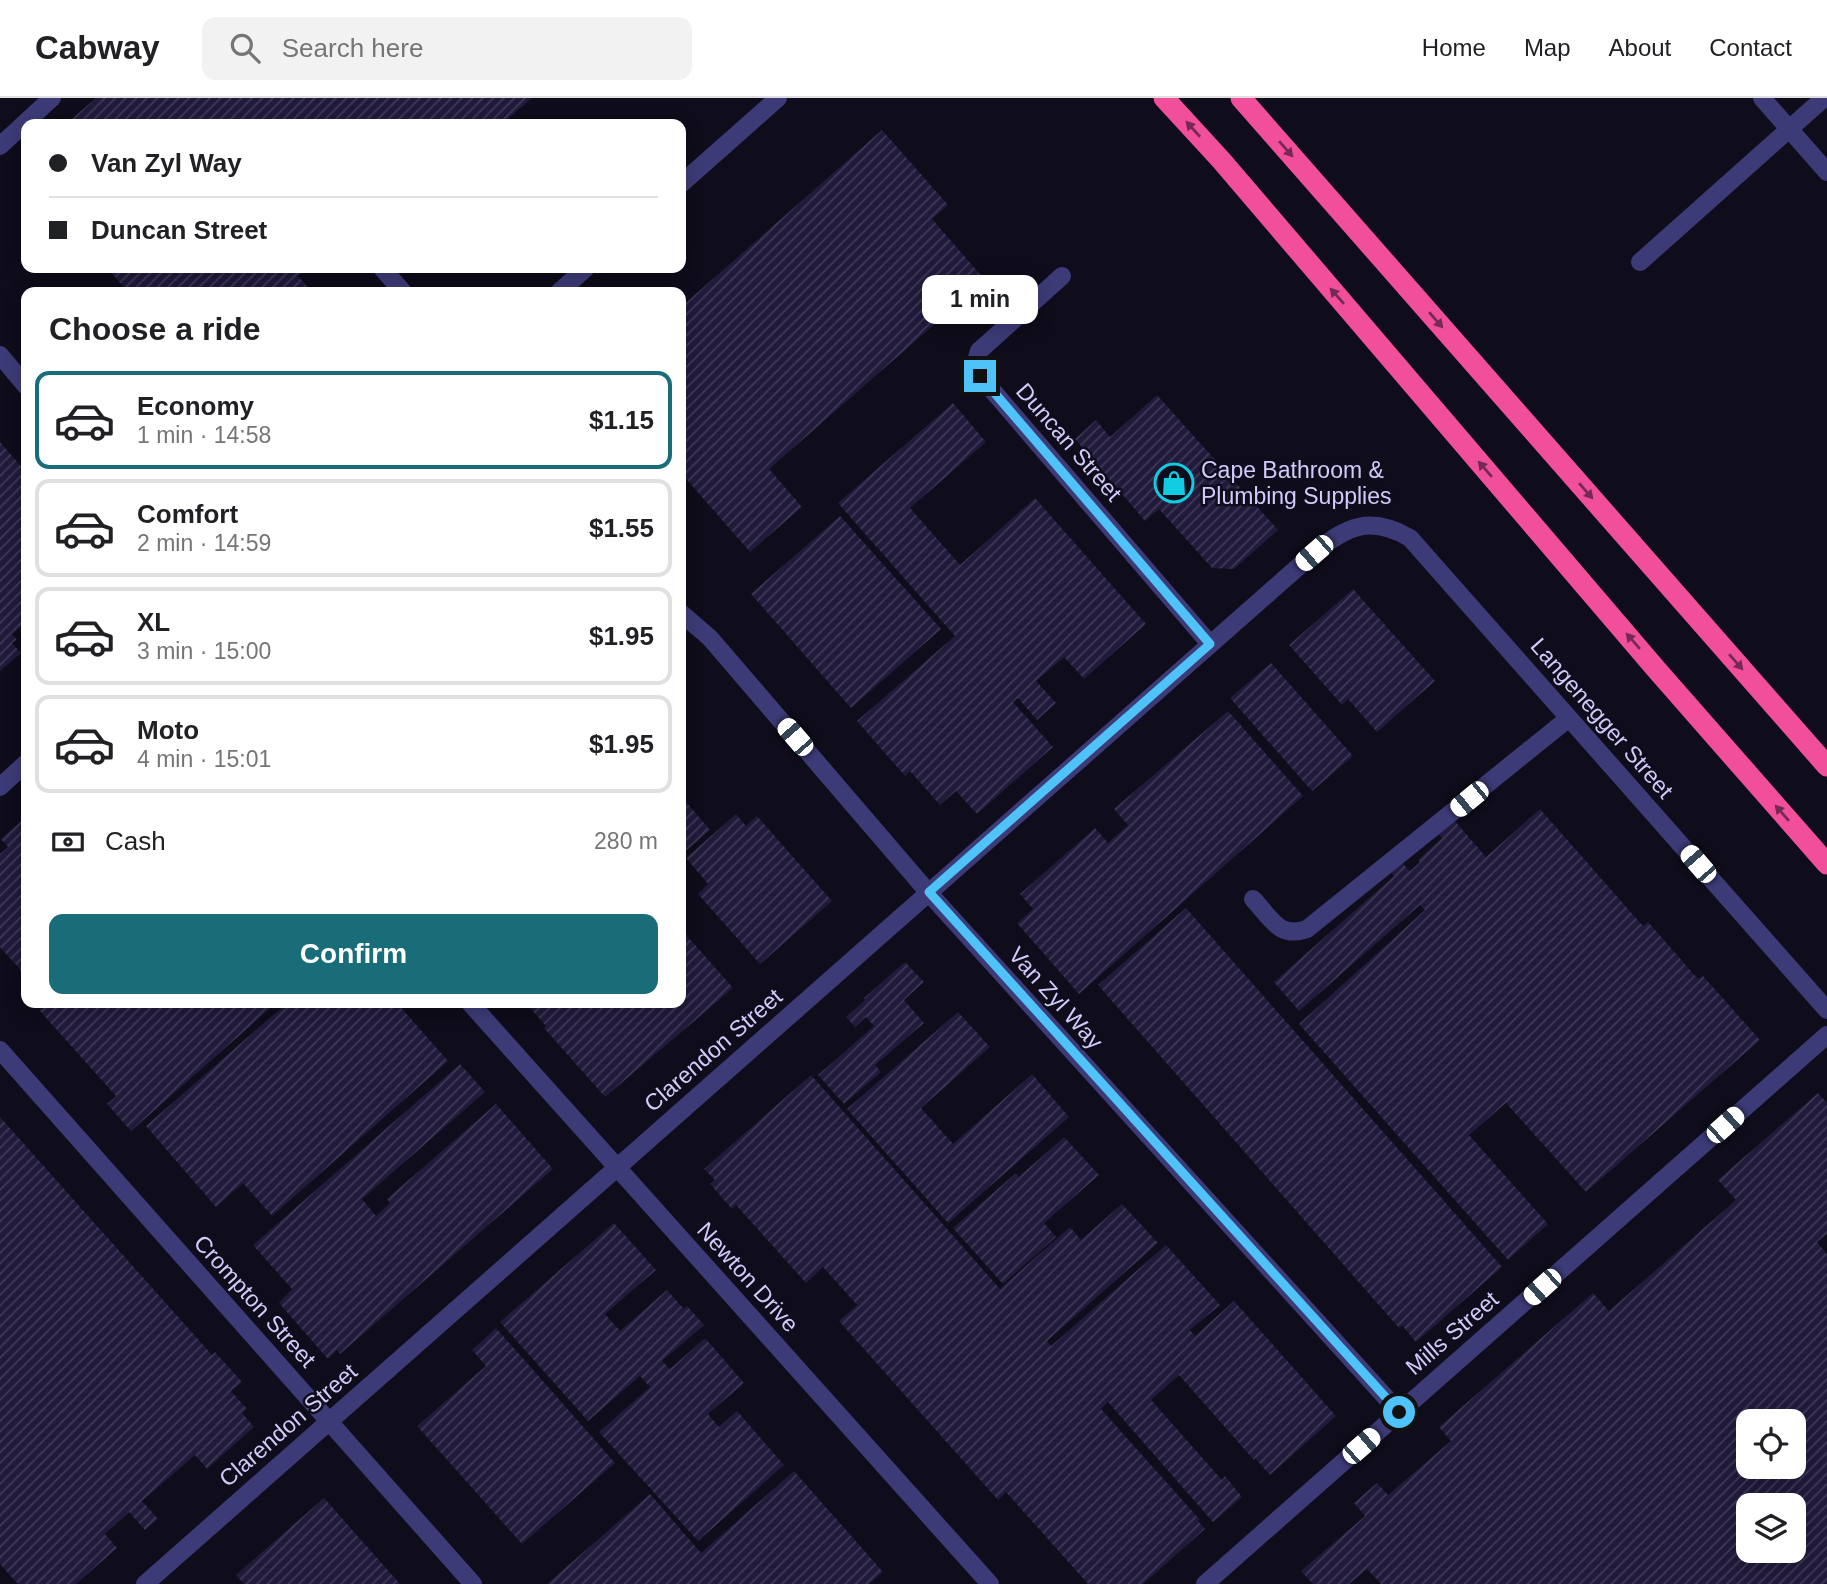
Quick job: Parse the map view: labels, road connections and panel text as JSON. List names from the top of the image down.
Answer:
{
  "streets": {
    "street": [
      "Duncan Street",
      "Langenegger Street",
      "Van Zyl Way",
      "Clarendon Street",
      "Newton Drive",
      "Crompton Street",
      "Mills Street"
    ]
  },
  "crossings": [
    ["Duncan Street", "Clarendon Street"],
    ["Langenegger Street", "Clarendon Street"],
    ["Van Zyl Way", "Clarendon Street"],
    ["Van Zyl Way", "Mills Street"],
    ["Clarendon Street", "Newton Drive"],
    ["Clarendon Street", "Crompton Street"]
  ],
  "places": {
    "shop": ["Cape Bathroom & Plumbing Supplies"]
  },
  "page": {
    "header": "Cabway",
    "search": "Search here",
    "nav": [
      "Home",
      "Map",
      "About",
      "Contact"
    ],
    "banner": ["Van Zyl Way", "Duncan Street"],
    "bubble": "1 min",
    "heading": "Choose a ride",
    "list": [
      {
        "name": "Economy",
        "note": "1 min · 14:58",
        "value": "$1.15"
      },
      {
        "name": "Comfort",
        "note": "2 min · 14:59",
        "value": "$1.55"
      },
      {
        "name": "XL",
        "note": "3 min · 15:00",
        "value": "$1.95"
      },
      {
        "name": "Moto",
        "note": "4 min · 15:01",
        "value": "$1.95"
      }
    ],
    "pay": ["Cash", "280 m"],
    "buttons": "Confirm"
  }
}
